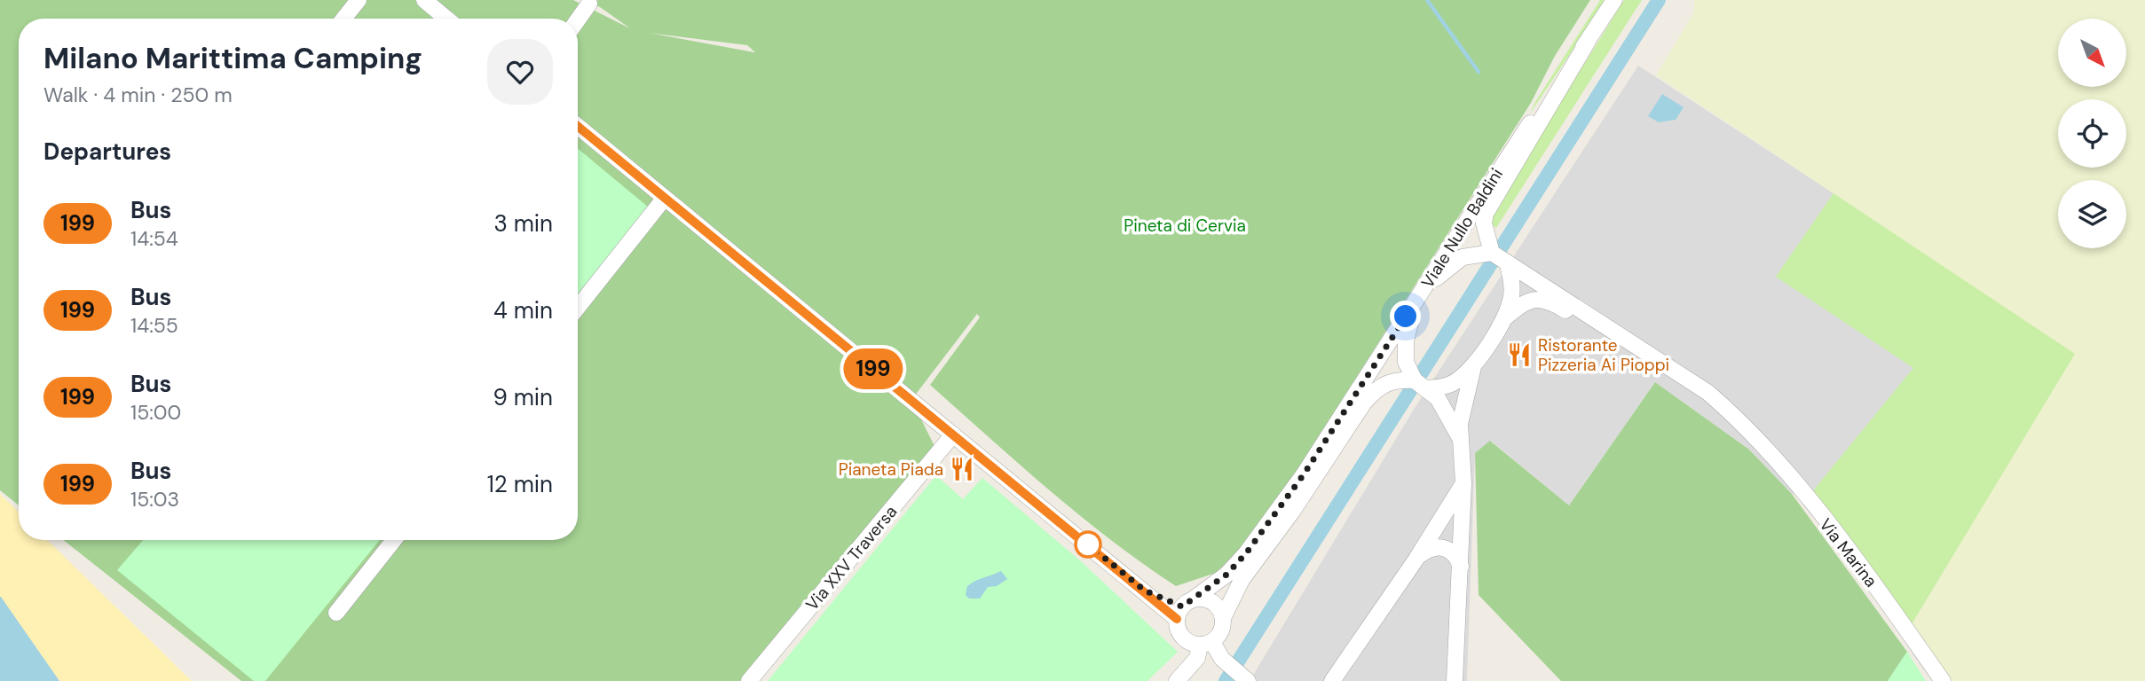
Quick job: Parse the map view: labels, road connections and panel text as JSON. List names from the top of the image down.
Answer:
{
  "streets": {
    "street": ["Viale Nullo Baldini", "Via Marina", "Via XXV Traversa"]
  },
  "crossings": [
    ["Viale Nullo Baldini", "Via Marina"]
  ],
  "parks": ["Pineta di Cervia"],
  "places": {
    "restaurant": ["Ristorante Pizzeria Ai Pioppi", "Pianeta Piada"]
  },
  "lines": ["bus line 199"],
  "north": "bottom right",
  "page": {
    "on_map": "199",
    "heading": [
      ["Milano Marittima Camping", "Walk · 4 min · 250 m"],
      "Departures"
    ],
    "list": [
      {
        "mark": "199",
        "name": "Bus",
        "note": "14:54",
        "value": "3 min"
      },
      {
        "mark": "199",
        "name": "Bus",
        "note": "14:55",
        "value": "4 min"
      },
      {
        "mark": "199",
        "name": "Bus",
        "note": "15:00",
        "value": "9 min"
      },
      {
        "mark": "199",
        "name": "Bus",
        "note": "15:03",
        "value": "12 min"
      }
    ]
  }
}
